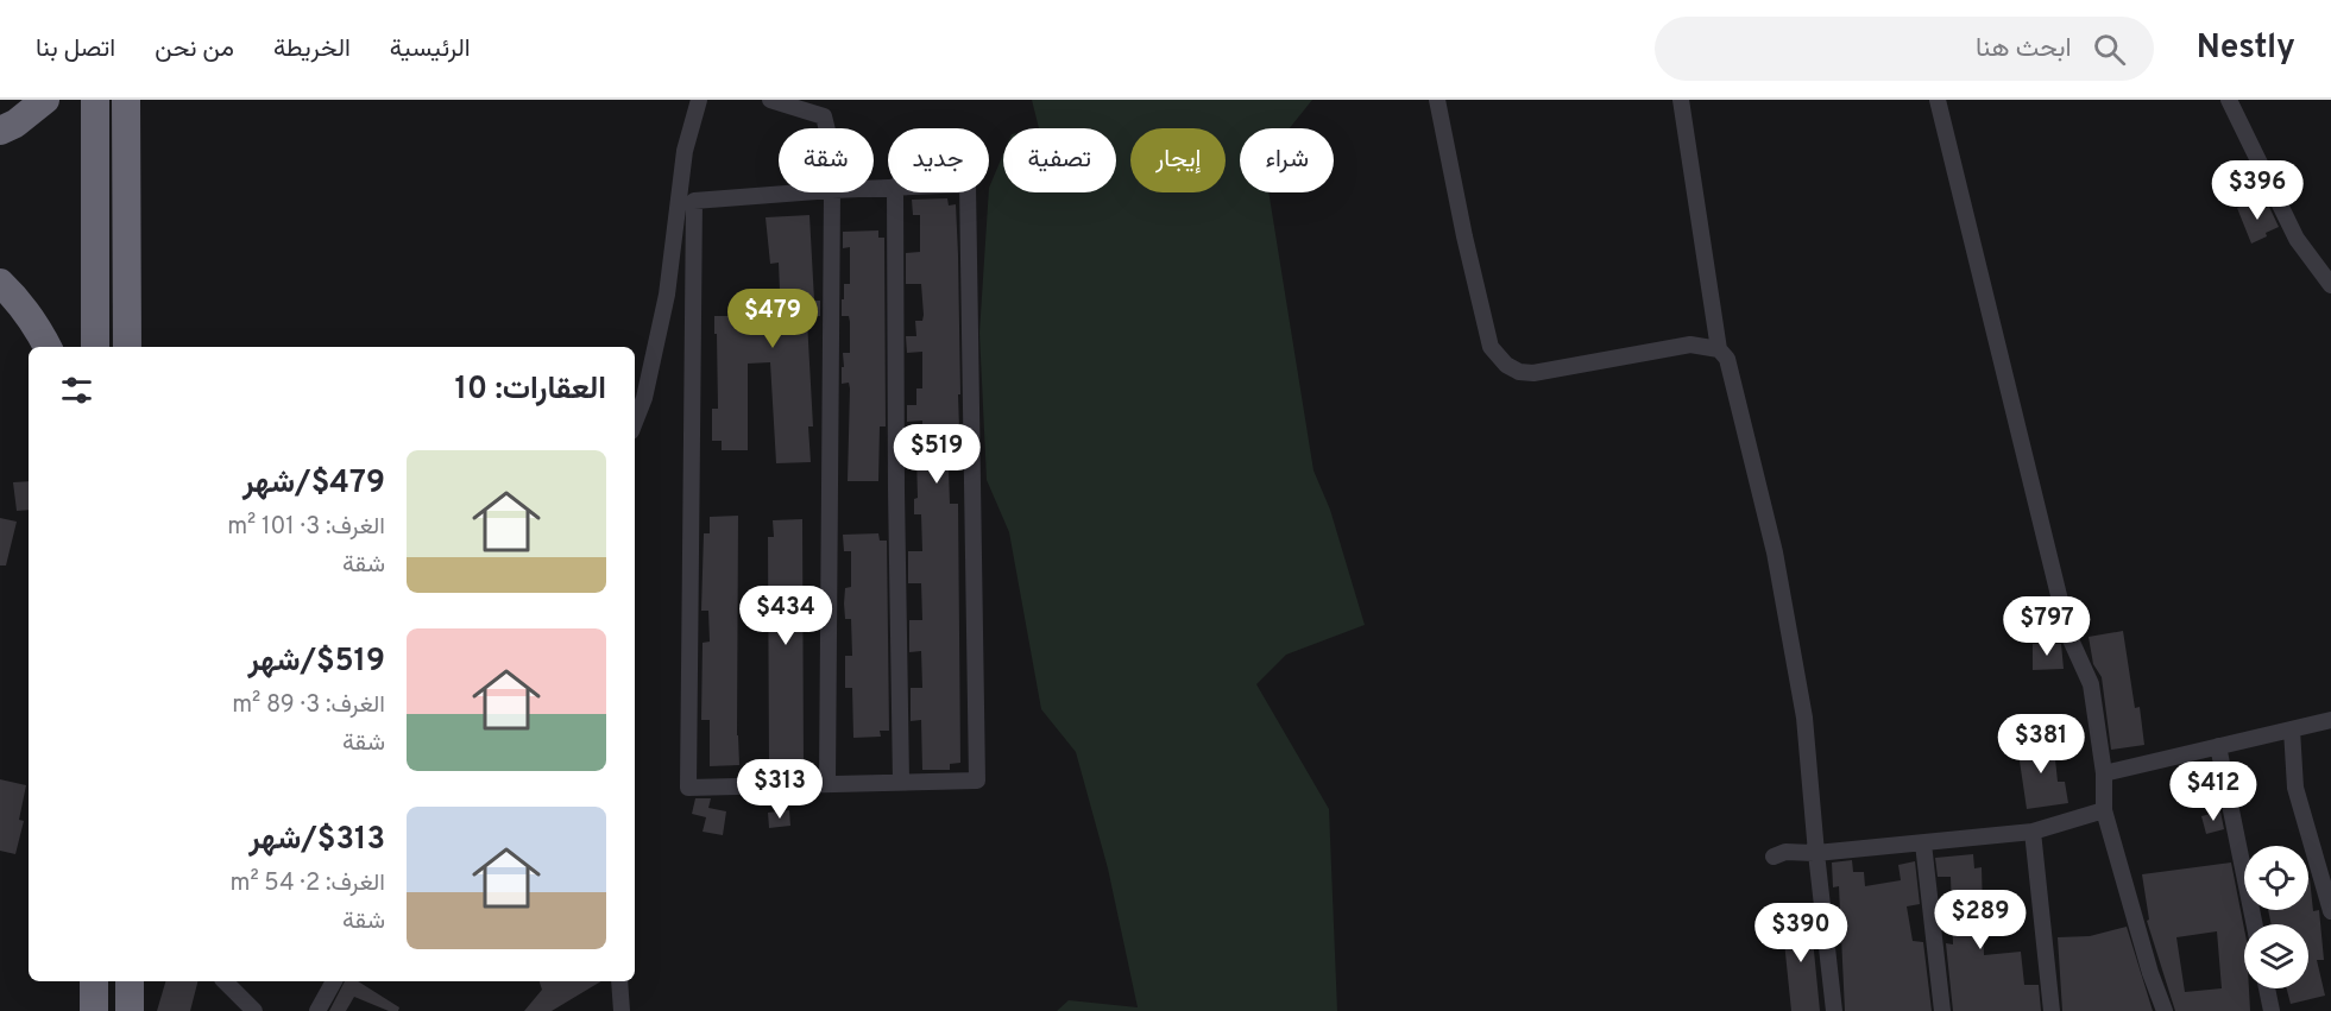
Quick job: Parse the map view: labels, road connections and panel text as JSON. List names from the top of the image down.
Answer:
{
  "page": {
    "header": "Nestly",
    "search": "ابحث هنا",
    "nav": [
      "الرئيسية",
      "الخريطة",
      "من نحن",
      "اتصل بنا"
    ],
    "chip": [
      "شراء",
      "إيجار",
      "تصفية",
      "جديد",
      "شقة"
    ],
    "price": [
      "$396",
      "$479",
      "$519",
      "$434",
      "$797",
      "$381",
      "$313",
      "$412",
      "$289",
      "$390"
    ],
    "heading": "العقارات: 10",
    "list": [
      {
        "name": "$479/شهر",
        "note": "الغرف: 3 · 101 m² · شقة"
      },
      {
        "name": "$519/شهر",
        "note": "الغرف: 3 · 89 m² · شقة"
      },
      {
        "name": "$313/شهر",
        "note": "الغرف: 2 · 54 m² · شقة"
      }
    ]
  }
}
